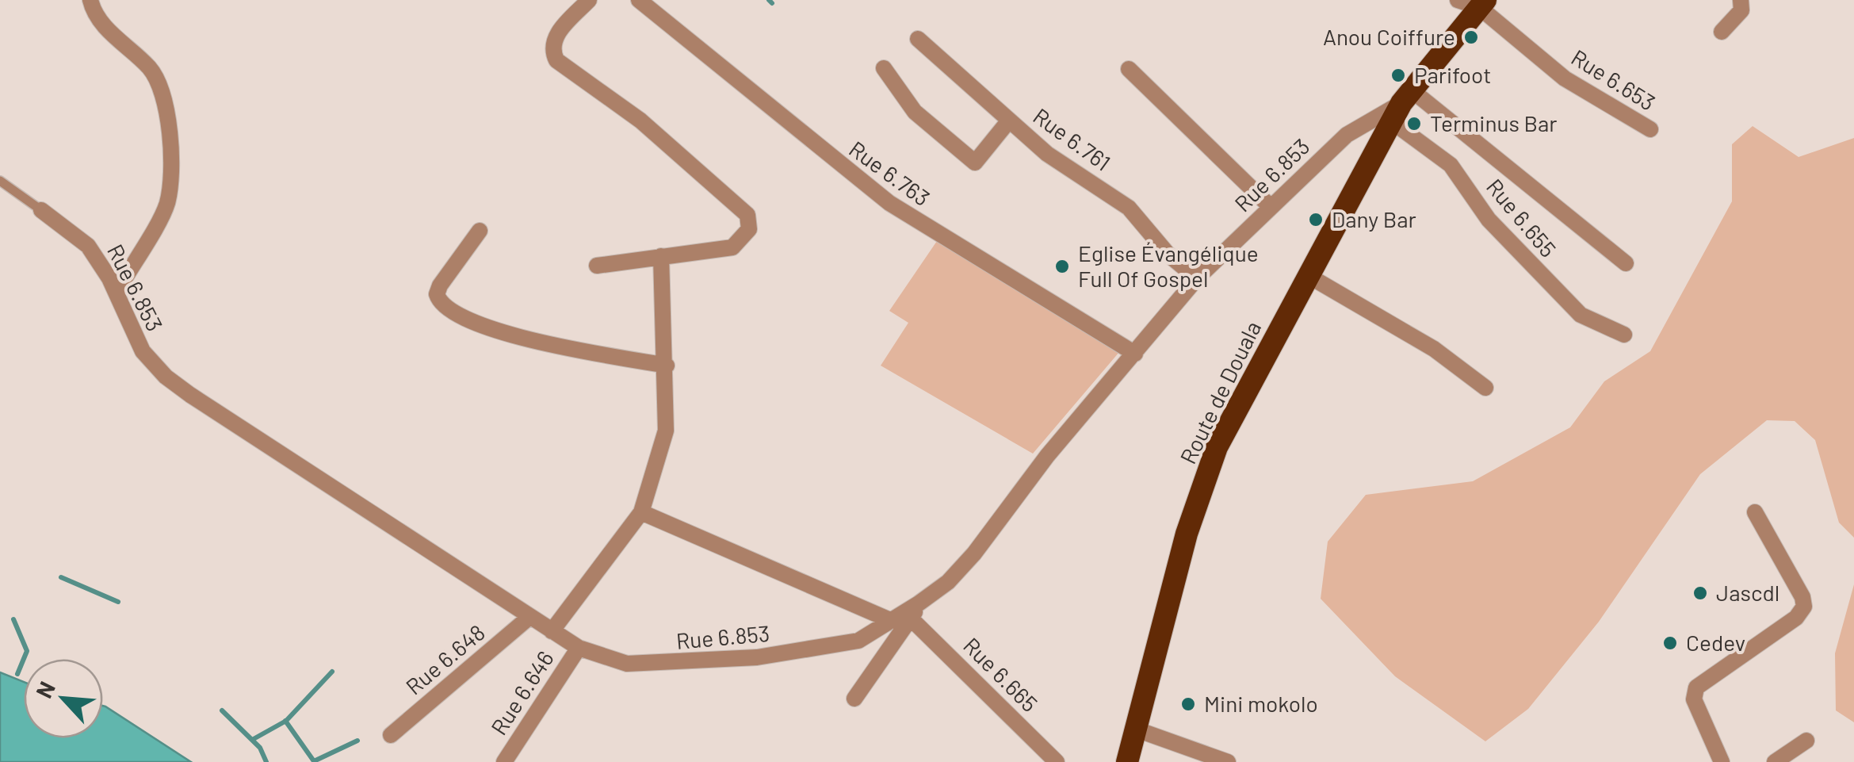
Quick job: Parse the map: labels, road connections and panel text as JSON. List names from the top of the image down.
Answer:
{
  "streets": {
    "highway": ["Route de Douala"],
    "street": [
      "Rue 6.653",
      "Rue 6.761",
      "Rue 6.763",
      "Rue 6.853",
      "Rue 6.655",
      "Rue 6.648",
      "Rue 6.665",
      "Rue 6.646"
    ]
  },
  "crossings": [
    ["Rue 6.653", "Route de Douala"],
    ["Rue 6.761", "Rue 6.853"],
    ["Rue 6.763", "Rue 6.853"],
    ["Rue 6.853", "Rue 6.655"],
    ["Rue 6.853", "Route de Douala"],
    ["Rue 6.853", "Rue 6.648"],
    ["Rue 6.853", "Rue 6.665"],
    ["Rue 6.853", "Rue 6.646"],
    ["Rue 6.655", "Route de Douala"]
  ],
  "places": [
    "Anou Coiffure",
    "Parifoot",
    "Terminus Bar",
    "Dany Bar",
    "Eglise Évangélique Full Of Gospel",
    "Jascdl",
    "Cedev",
    "Mini mokolo"
  ],
  "north": "top left"
}
